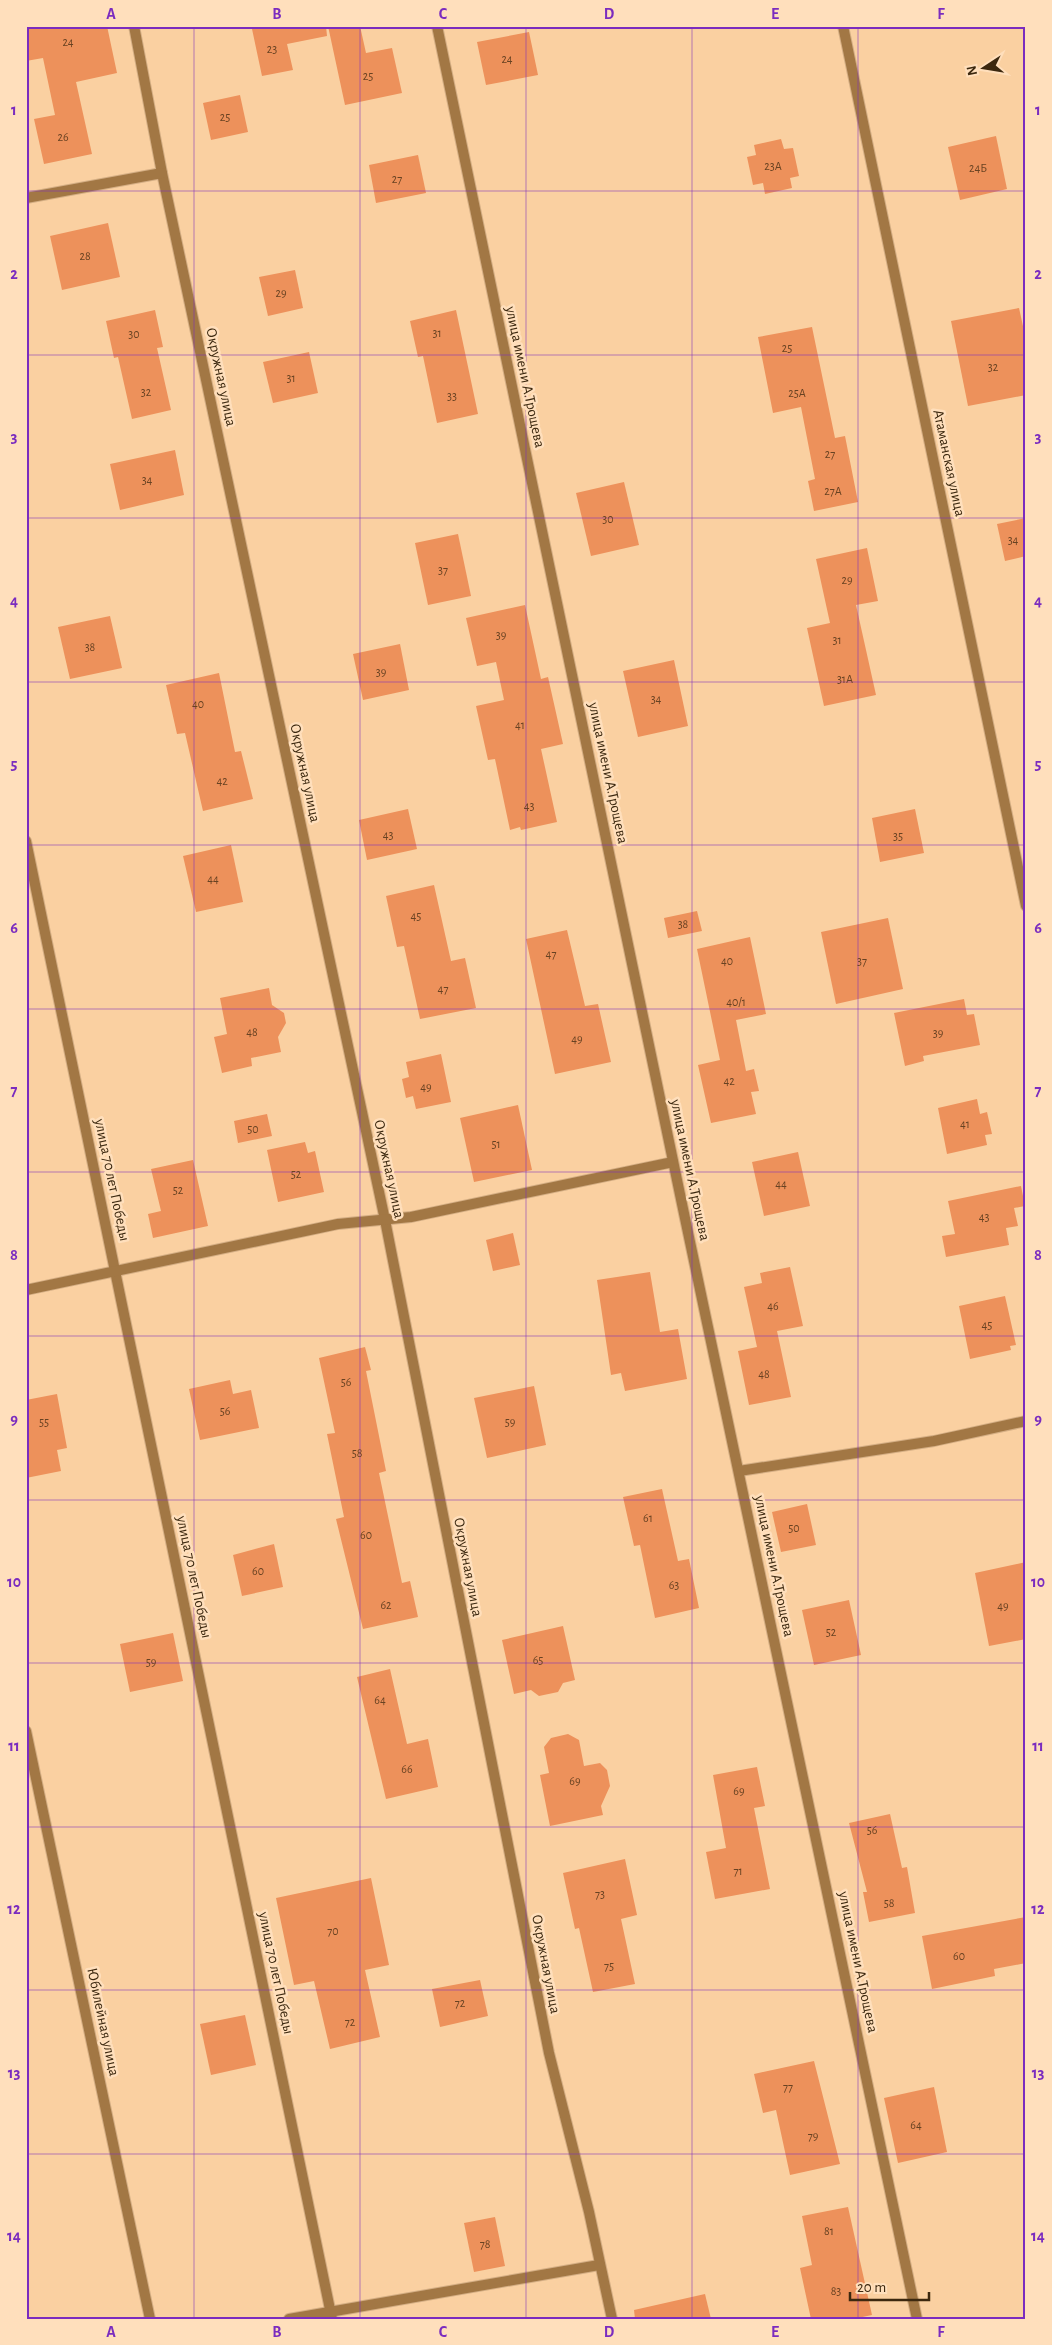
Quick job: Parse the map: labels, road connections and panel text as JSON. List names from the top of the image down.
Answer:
{
  "streets": {
    "street": [
      "Окружная улица",
      "улица имени А.Трощева",
      "Атаманская улица",
      "улица 70 лет Победы",
      "Юбилейная улица"
    ]
  },
  "house_numbers": [
    "24",
    "23",
    "24",
    "25",
    "25",
    "26",
    "23А",
    "24Б",
    "27",
    "28",
    "29",
    "31",
    "30",
    "25",
    "32",
    "31",
    "32",
    "25А",
    "33",
    "27",
    "34",
    "27А",
    "30",
    "34",
    "37",
    "29",
    "39",
    "31",
    "38",
    "39",
    "31А",
    "34",
    "40",
    "41",
    "42",
    "43",
    "43",
    "35",
    "44",
    "45",
    "38",
    "47",
    "40",
    "37",
    "47",
    "40/1",
    "48",
    "39",
    "49",
    "42",
    "49",
    "41",
    "50",
    "51",
    "52",
    "44",
    "52",
    "43",
    "46",
    "45",
    "48",
    "56",
    "56",
    "55",
    "59",
    "58",
    "61",
    "50",
    "60",
    "60",
    "63",
    "62",
    "49",
    "52",
    "65",
    "59",
    "64",
    "66",
    "69",
    "69",
    "56",
    "71",
    "73",
    "58",
    "70",
    "60",
    "75",
    "72",
    "72",
    "77",
    "64",
    "79",
    "81",
    "78",
    "83"
  ],
  "scale_bar": "20 m",
  "north": "left",
  "grid": {
    "columns": [
      "A",
      "B",
      "C",
      "D",
      "E",
      "F"
    ],
    "rows": [
      "1",
      "2",
      "3",
      "4",
      "5",
      "6",
      "7",
      "8",
      "9",
      "10",
      "11",
      "12",
      "13",
      "14"
    ]
  }
}
